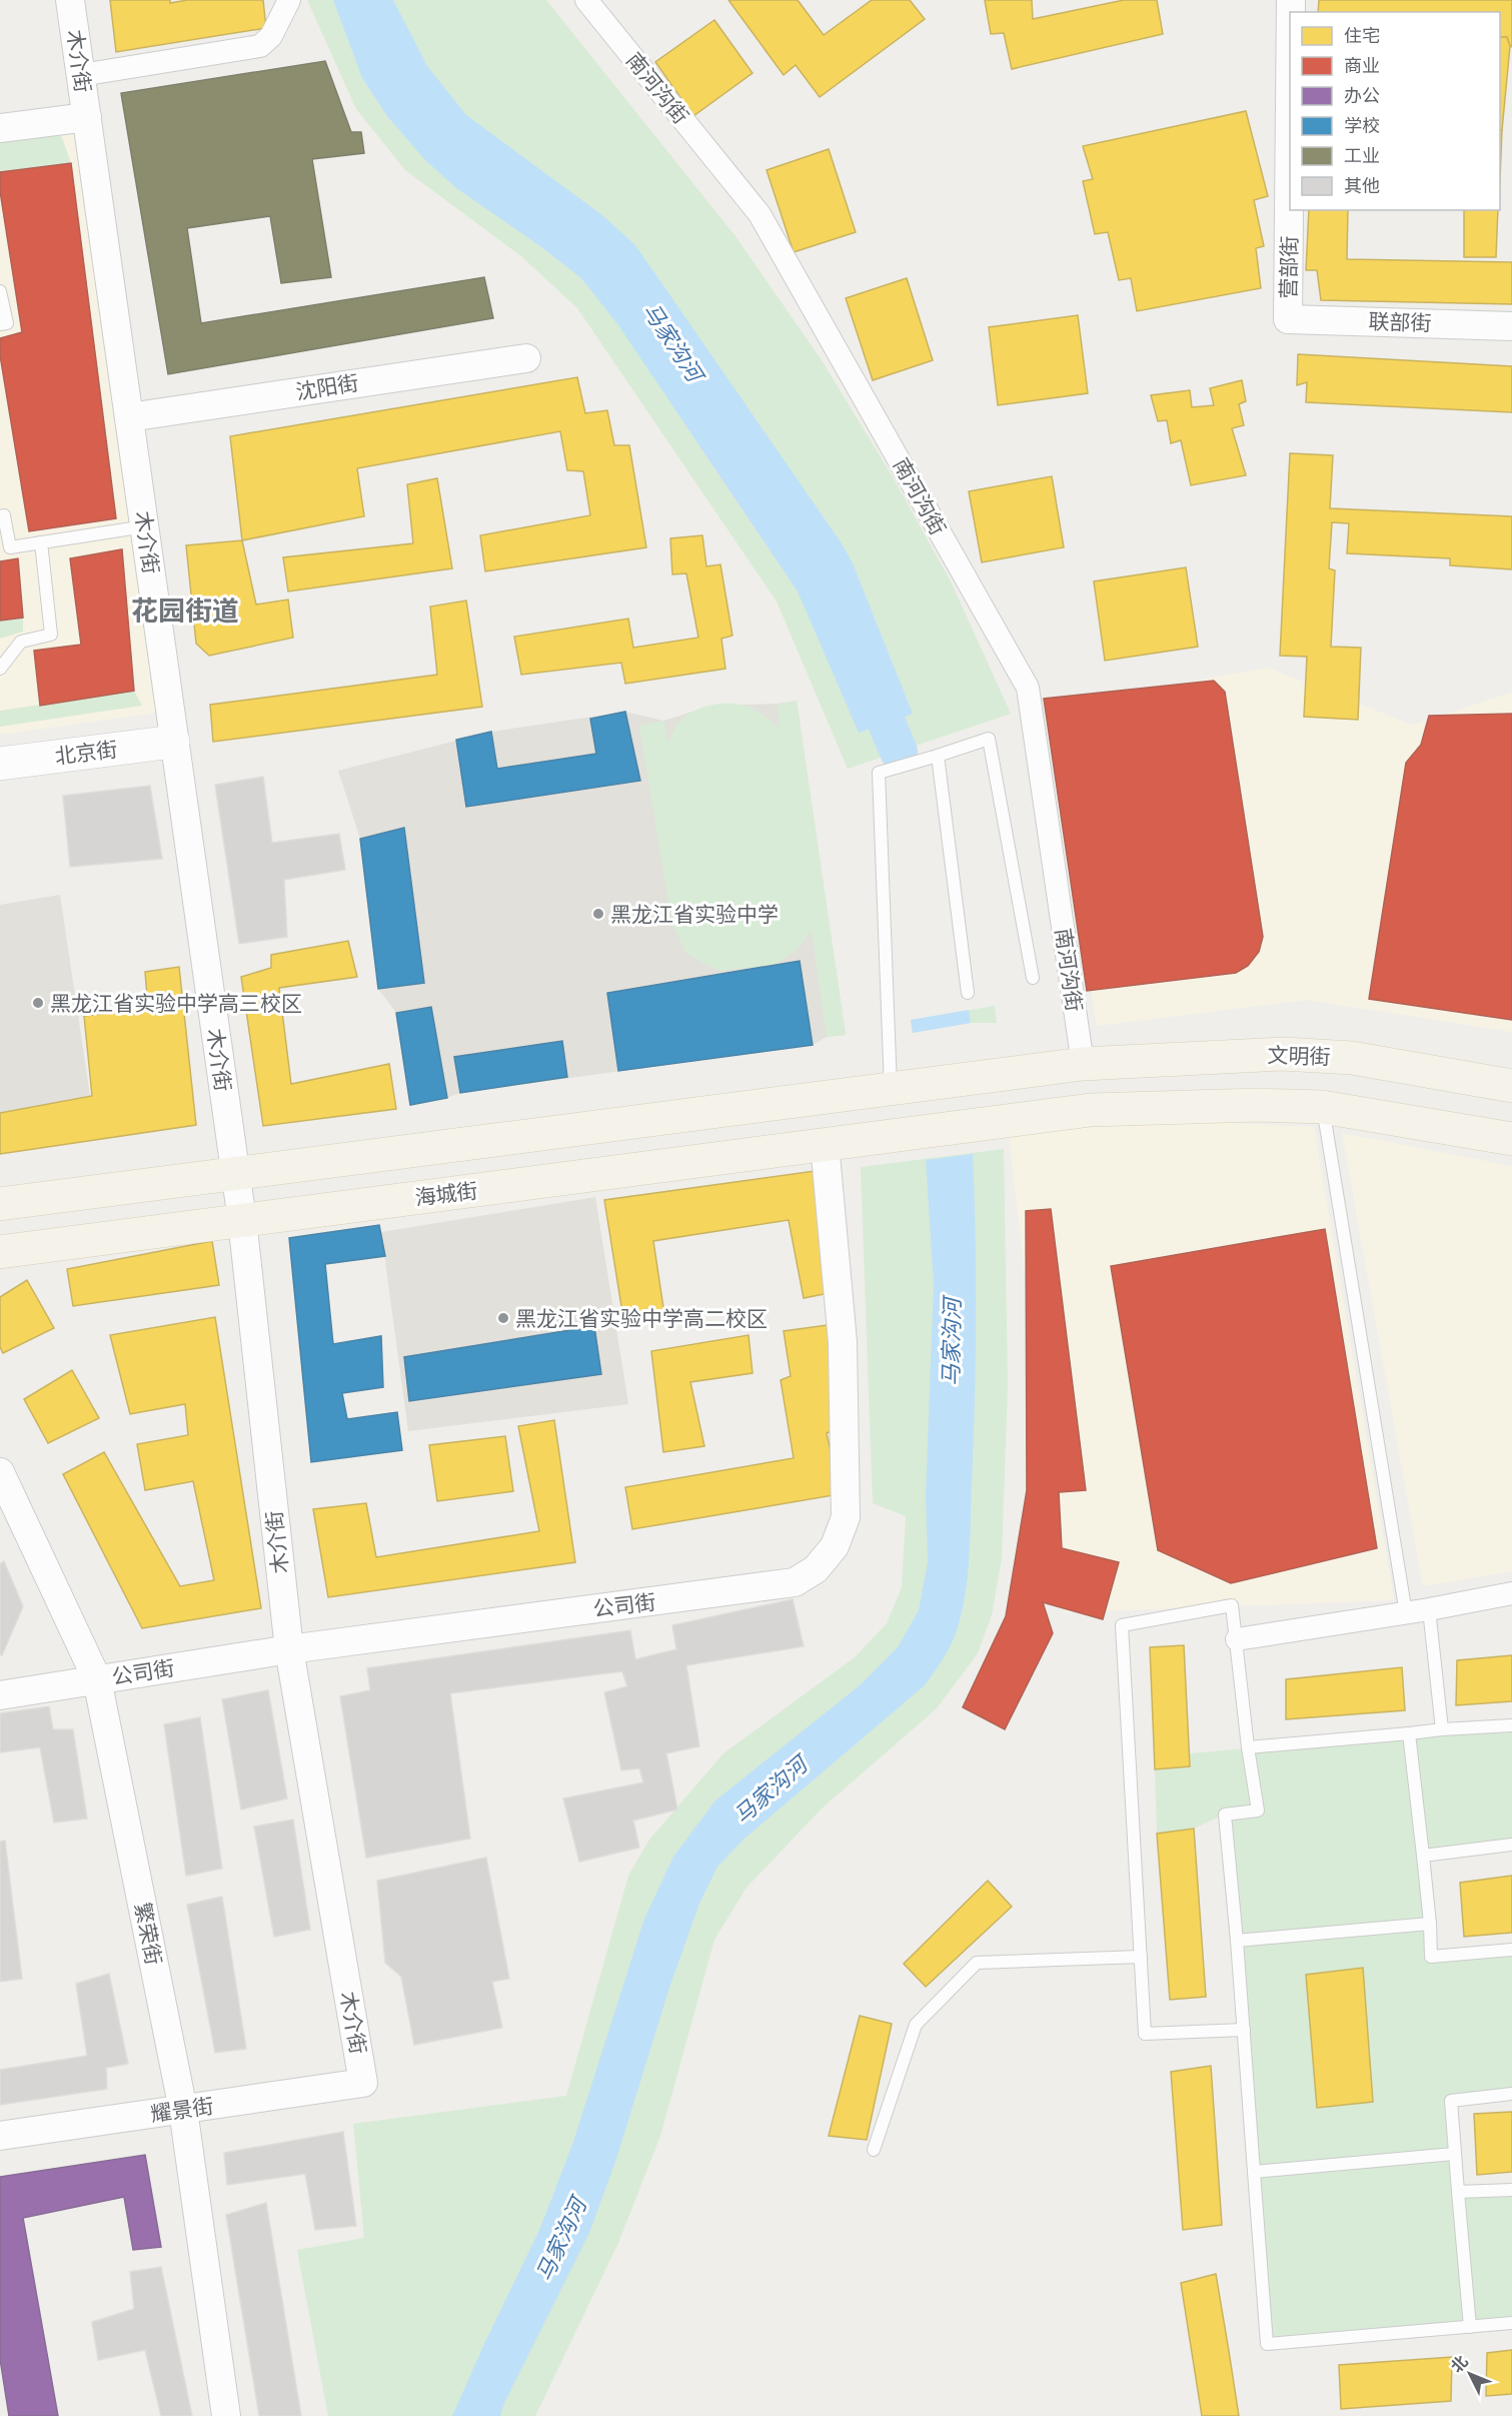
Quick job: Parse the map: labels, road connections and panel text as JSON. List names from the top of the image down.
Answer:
{
  "streets": {
    "main road": ["北京街", "文明街", "海城街"],
    "street": [
      "木介街",
      "南河沟街",
      "营部街",
      "联部街",
      "沈阳街",
      "公司街",
      "繁荣街",
      "耀景街"
    ]
  },
  "crossings": [
    ["木介街", "沈阳街"],
    ["木介街", "北京街"],
    ["木介街", "海城街"],
    ["木介街", "公司街"],
    ["木介街", "耀景街"],
    ["南河沟街", "文明街"],
    ["营部街", "联部街"],
    ["海城街", "公司街"],
    ["公司街", "繁荣街"],
    ["繁荣街", "耀景街"]
  ],
  "districts": ["花园街道"],
  "water": ["马家沟河"],
  "places": ["黑龙江省实验中学", "黑龙江省实验中学高三校区", "黑龙江省实验中学高二校区"],
  "legend": [
    "住宅",
    "商业",
    "办公",
    "学校",
    "工业",
    "其他"
  ],
  "north": "top left"
}
